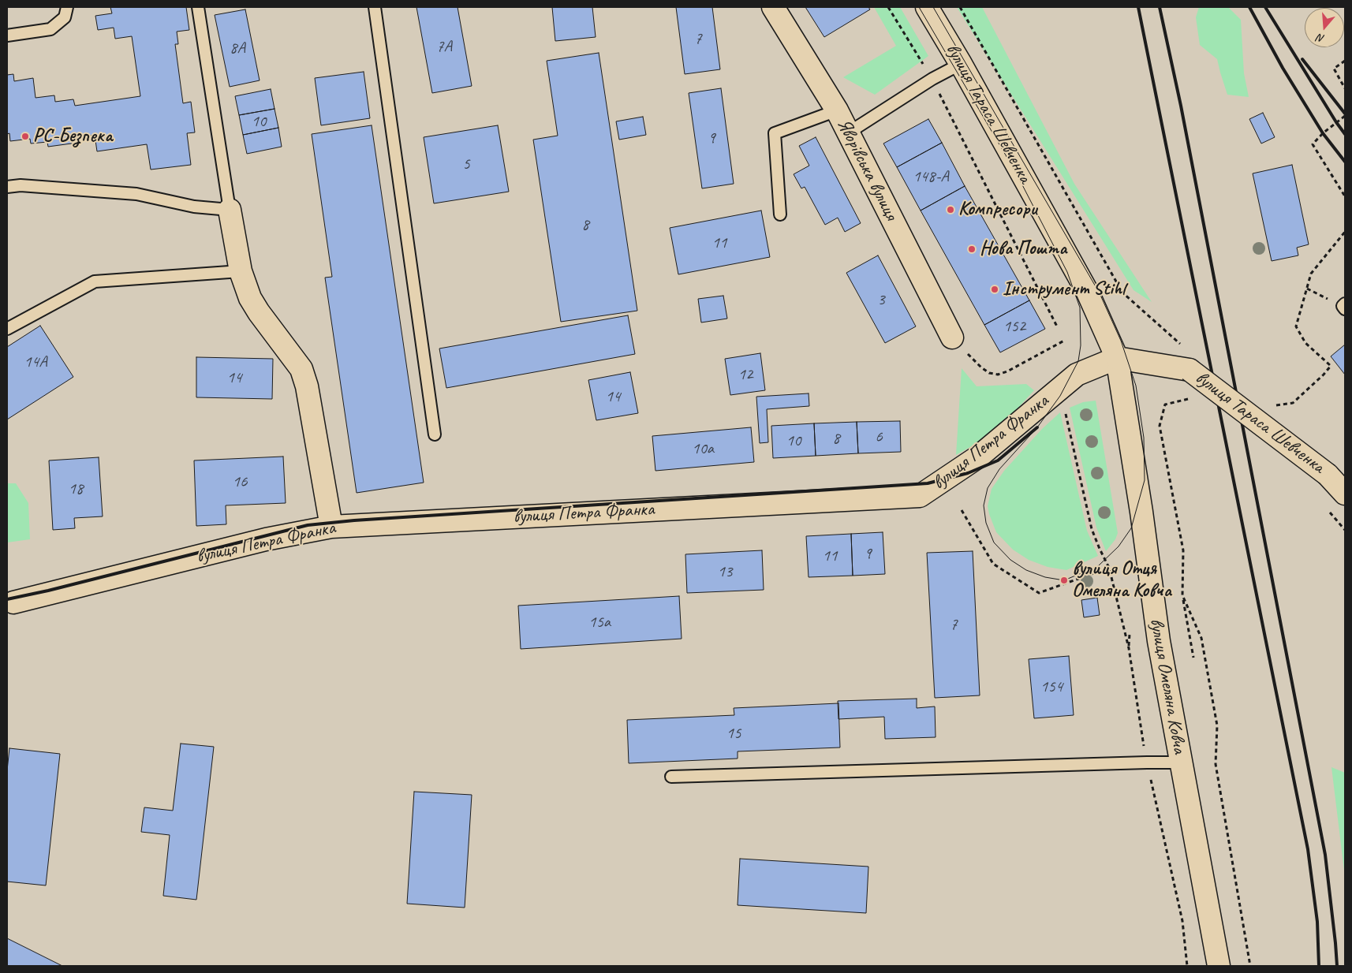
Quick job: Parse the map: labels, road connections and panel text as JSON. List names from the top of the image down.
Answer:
{
  "streets": {
    "street": [
      "вулиця Тараса Шевченка",
      "Яворівська вулиця",
      "вулиця Петра Франка",
      "вулиця Омеляна Ковча"
    ]
  },
  "crossings": [
    ["вулиця Тараса Шевченка", "вулиця Петра Франка"],
    ["вулиця Тараса Шевченка", "вулиця Омеляна Ковча"],
    ["вулиця Петра Франка", "вулиця Омеляна Ковча"]
  ],
  "places": [
    "РС-Безпека",
    "Компресори",
    "Нова Пошта",
    "Інструмент Stihl",
    "вулиця Отця Омеляна Ковча"
  ],
  "house_numbers": [
    "7",
    "7А",
    "8А",
    "10",
    "9",
    "5",
    "148-А",
    "8",
    "11",
    "3",
    "152",
    "14А",
    "12",
    "14",
    "14",
    "6",
    "8",
    "10",
    "10а",
    "16",
    "18",
    "9",
    "11",
    "13",
    "15а",
    "7",
    "154",
    "15"
  ],
  "north": "bottom"
}
